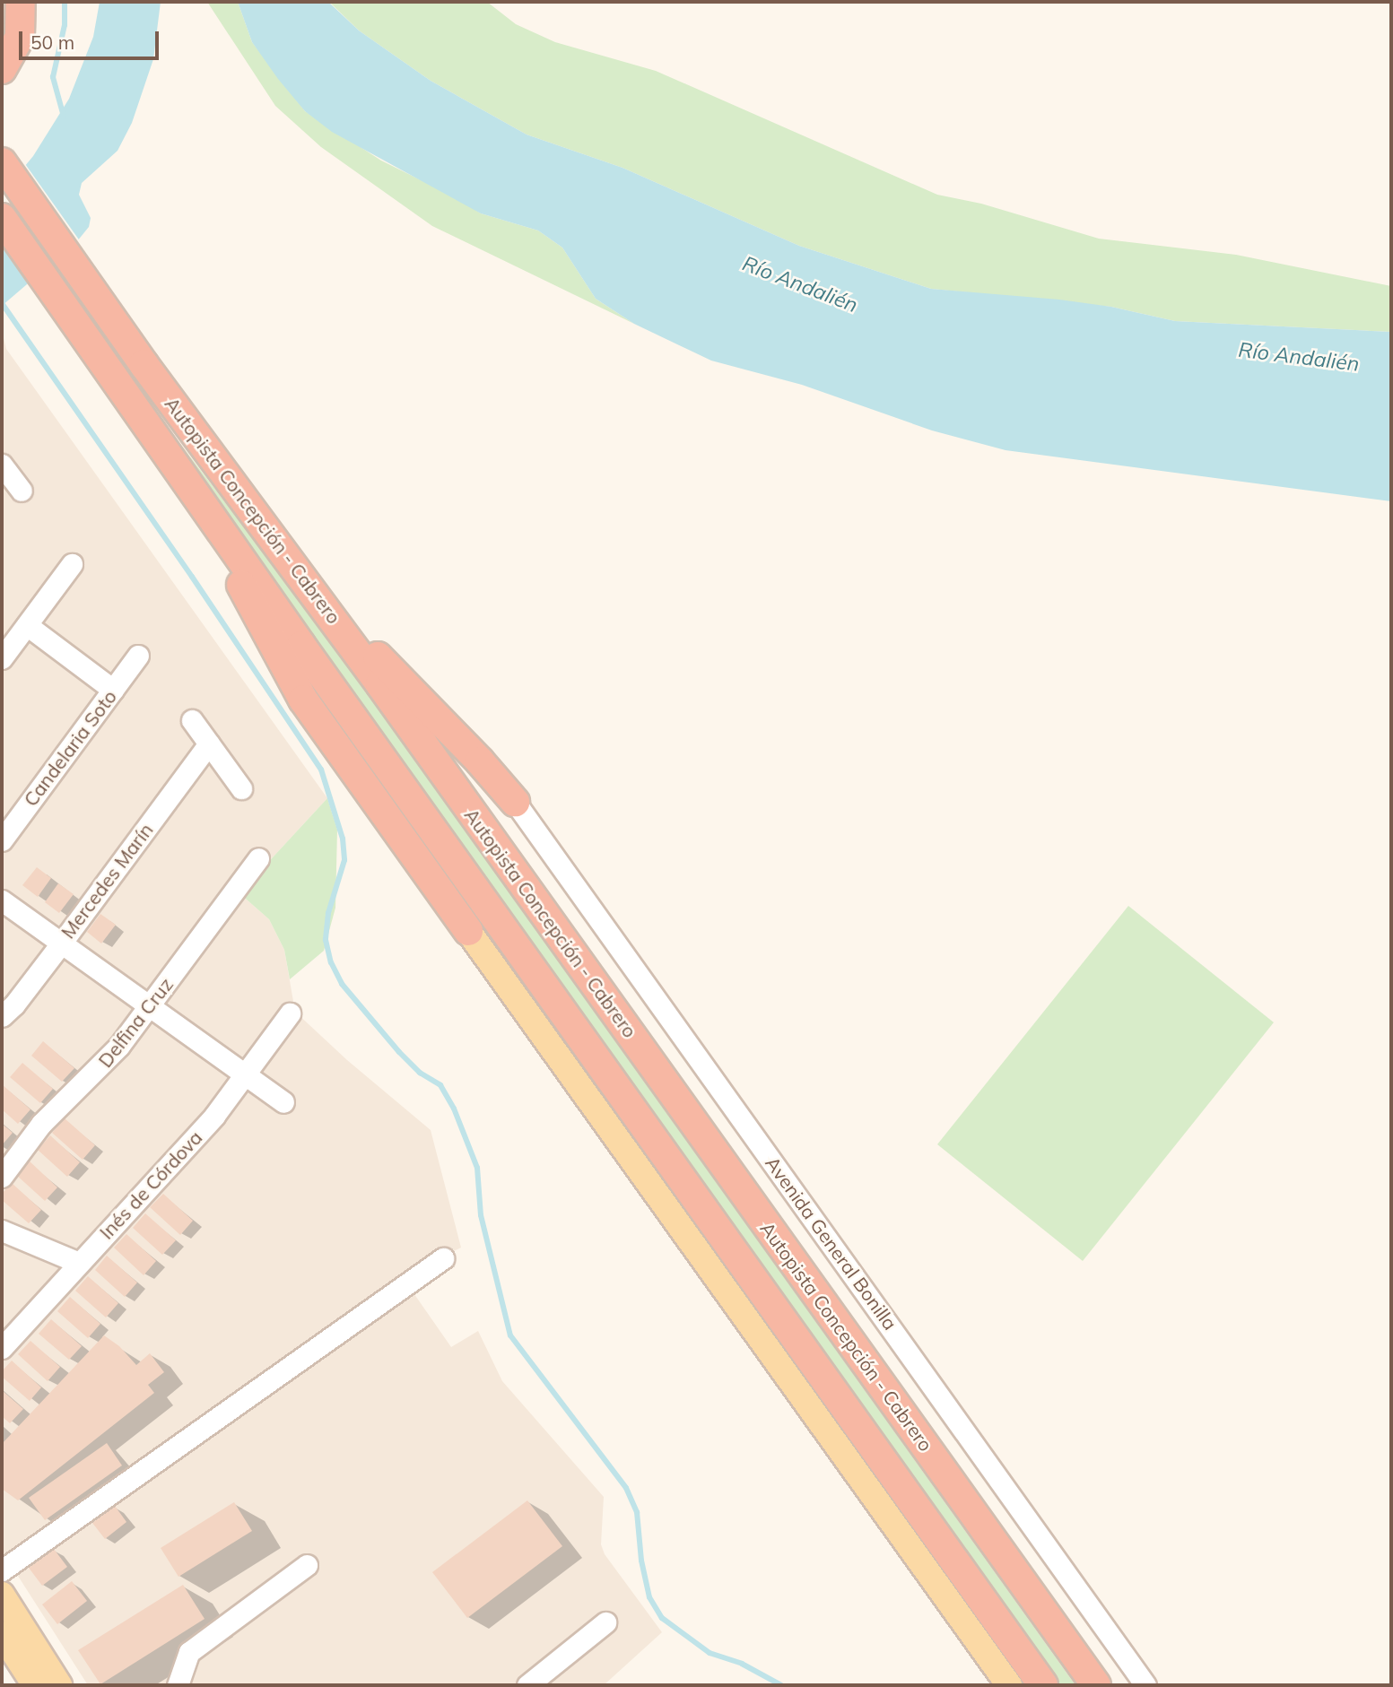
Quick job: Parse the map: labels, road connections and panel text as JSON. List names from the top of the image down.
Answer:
{
  "streets": {
    "highway": ["Autopista Concepción - Cabrero"],
    "street": [
      "Candelaria Soto",
      "Mercedes Marín",
      "Delfina Cruz",
      "Inés de Córdova",
      "Avenida General Bonilla"
    ]
  },
  "water": ["Río Andalién"],
  "scale_bar": "50 m"
}
